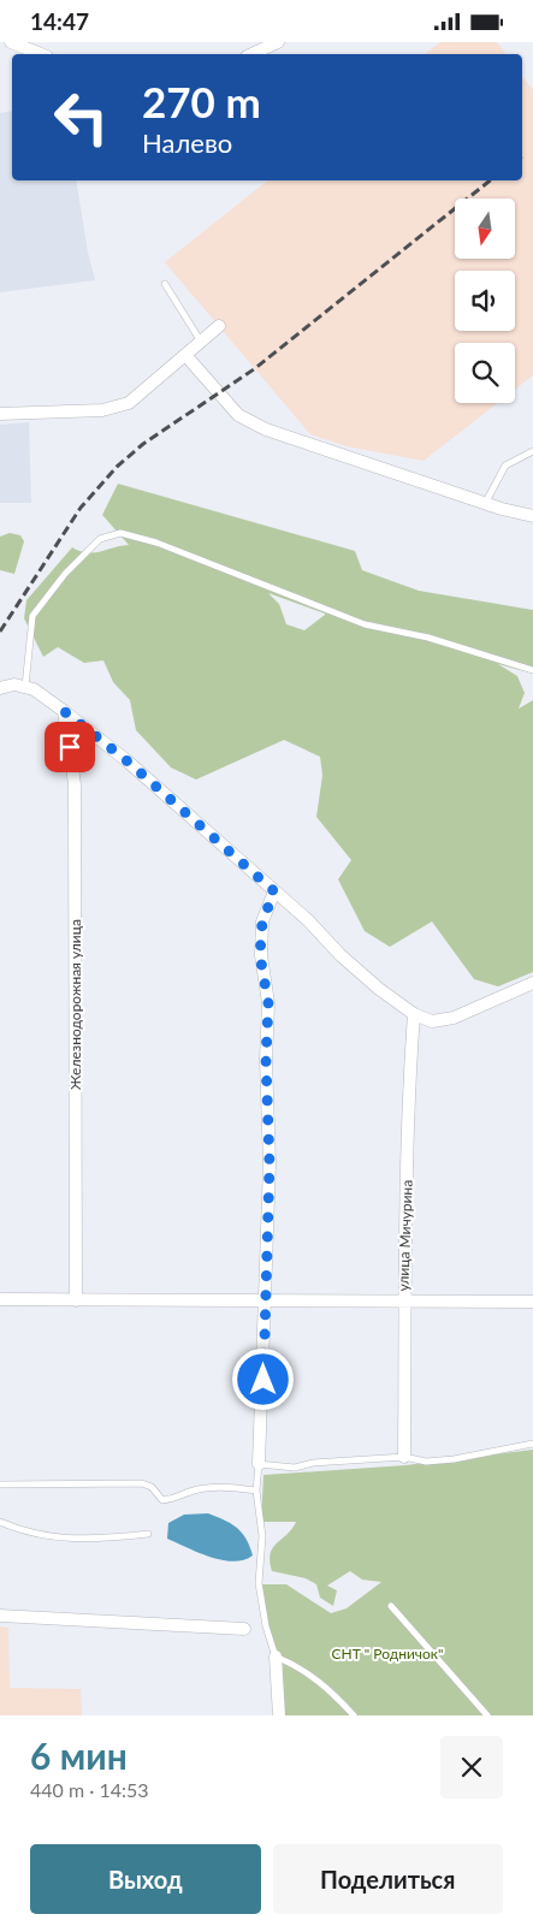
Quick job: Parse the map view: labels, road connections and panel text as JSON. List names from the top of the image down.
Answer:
{
  "streets": {
    "street": ["Железнодорожная улица", "улица Мичурина"]
  },
  "parks": ["СНТ \" Родничок\""],
  "north": "bottom",
  "page": {
    "status": "14:47",
    "turn": ["270 m", "Налево"],
    "heading": ["6 мин", "440 m · 14:53"],
    "buttons": ["Выход", "Поделиться"]
  }
}
